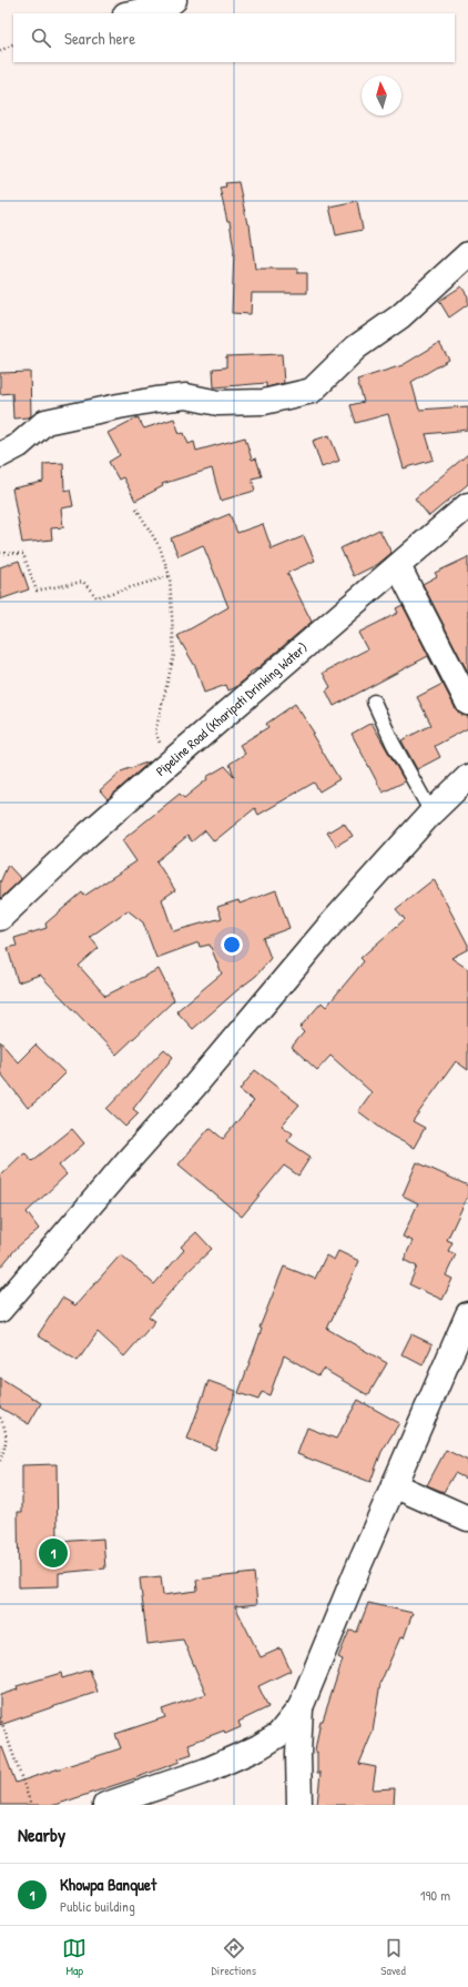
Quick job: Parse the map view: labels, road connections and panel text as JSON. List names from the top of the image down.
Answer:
{
  "streets": {
    "street": ["Pipeline Road (Kharipati Drinking Water)"]
  },
  "north": "top",
  "page": {
    "search": "Search here",
    "pins": "1",
    "heading": "Nearby",
    "list": [
      {
        "mark": "1",
        "name": "Khowpa Banquet",
        "note": "Public building",
        "value": "190 m"
      }
    ],
    "nav": ["Map", "Directions", "Saved"]
  }
}
